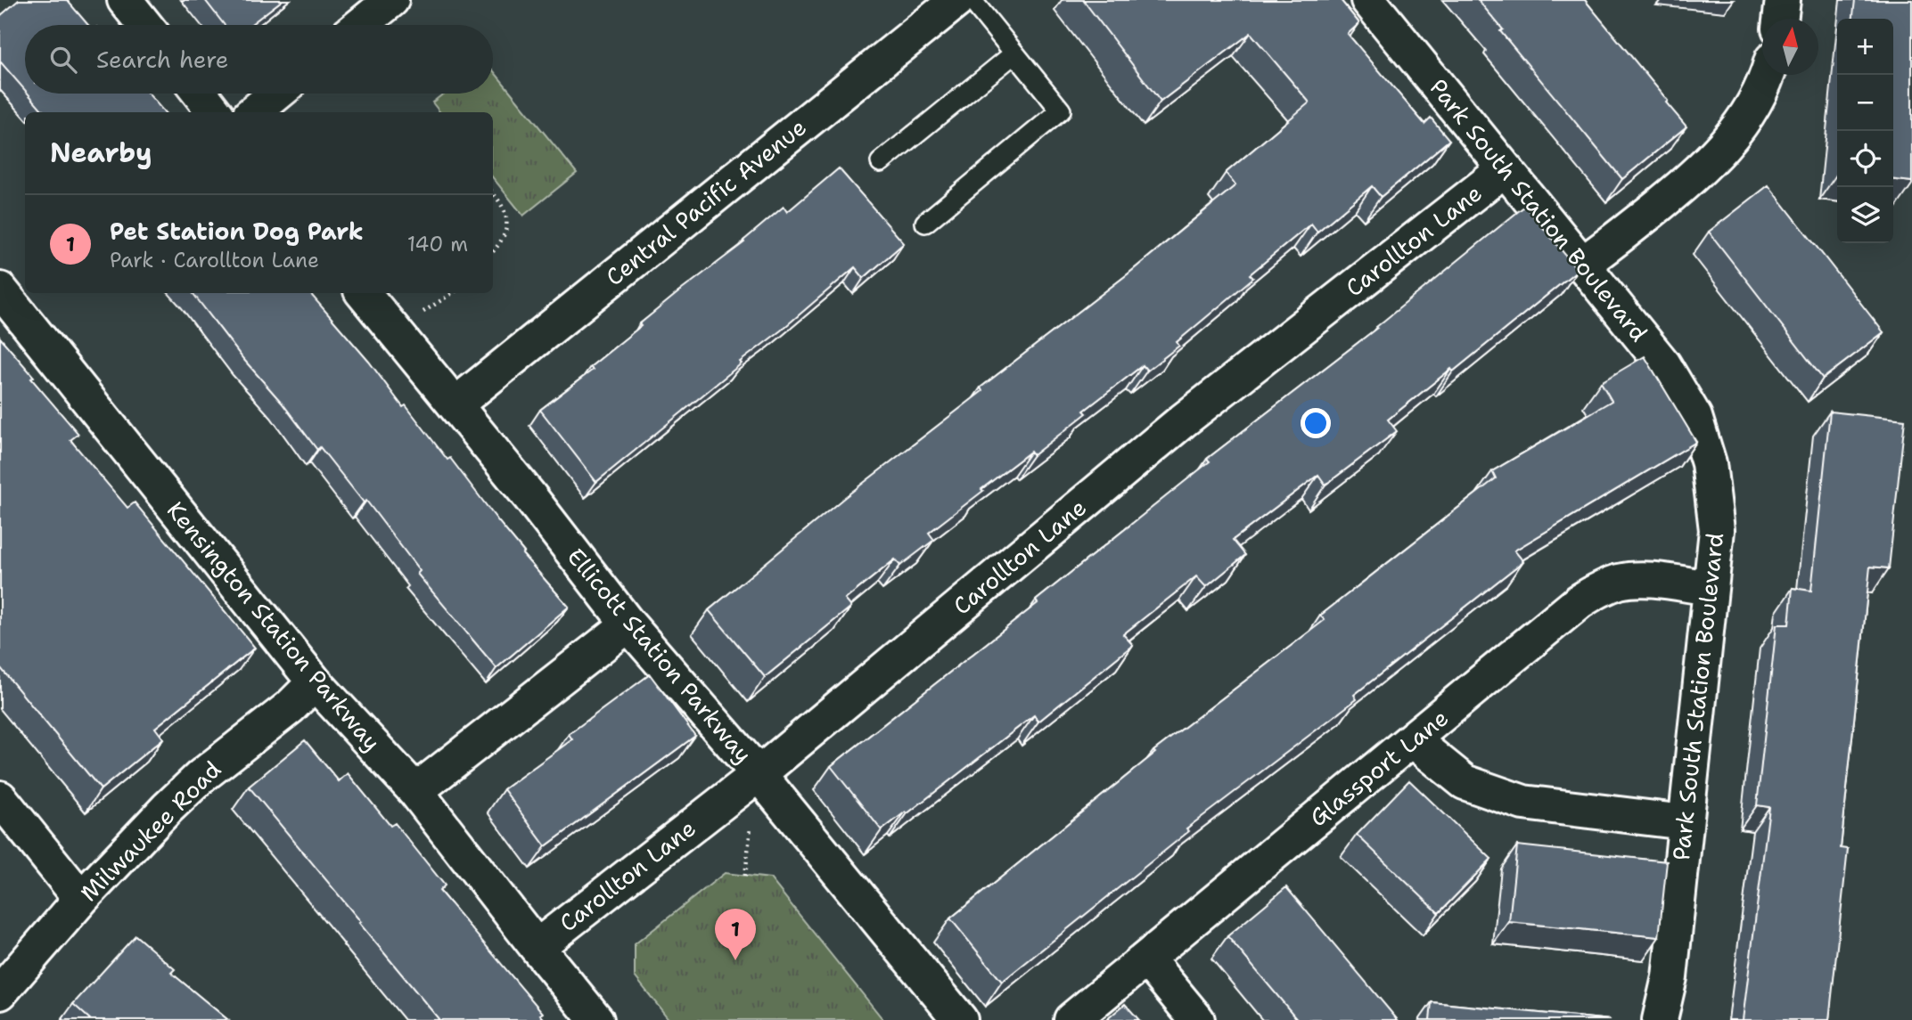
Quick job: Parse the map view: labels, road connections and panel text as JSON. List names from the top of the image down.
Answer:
{
  "streets": {
    "street": [
      "Central Pacific Avenue",
      "Park South Station Boulevard",
      "Carollton Lane",
      "Kensington Station Parkway",
      "Ellicott Station Parkway",
      "Glassport Lane",
      "Milwaukee Road"
    ]
  },
  "crossings": [
    ["Central Pacific Avenue", "Ellicott Station Parkway"],
    ["Park South Station Boulevard", "Carollton Lane"],
    ["Park South Station Boulevard", "Glassport Lane"],
    ["Carollton Lane", "Kensington Station Parkway"],
    ["Carollton Lane", "Ellicott Station Parkway"],
    ["Kensington Station Parkway", "Milwaukee Road"]
  ],
  "north": "top",
  "page": {
    "map_buttons": ["+", "−"],
    "search": "Search here",
    "heading": "Nearby",
    "list": [
      {
        "mark": "1",
        "name": "Pet Station Dog Park",
        "note": "Park · Carollton Lane",
        "value": "140 m"
      }
    ],
    "pins": "1"
  }
}
